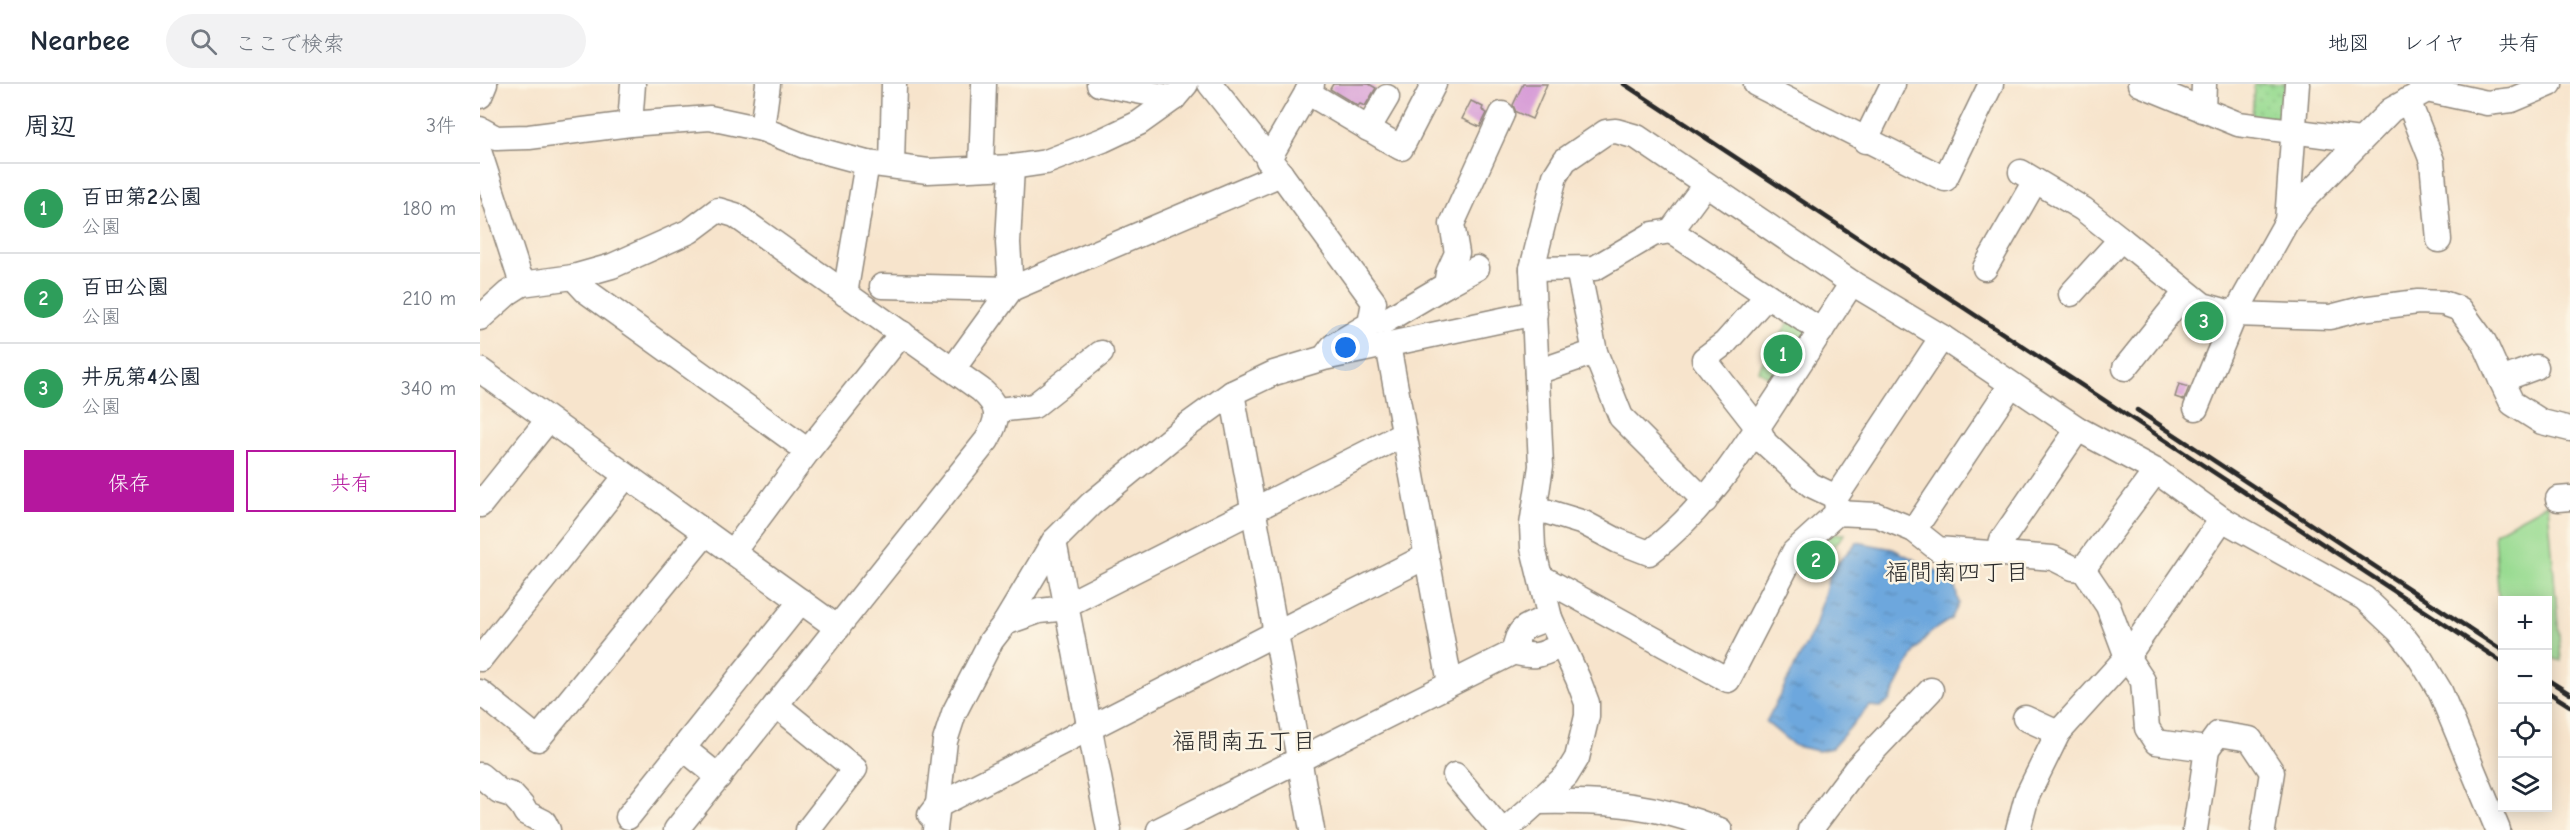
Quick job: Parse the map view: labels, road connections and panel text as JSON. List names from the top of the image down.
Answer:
{
  "districts": ["福間南四丁目", "福間南五丁目"],
  "page": {
    "header": "Nearbee",
    "search": "ここで検索",
    "nav": ["地図", "レイヤ", "共有"],
    "heading": ["周辺", "3件"],
    "list": [
      {
        "mark": "1",
        "name": "百田第2公園",
        "note": "公園",
        "value": "180 m"
      },
      {
        "mark": "2",
        "name": "百田公園",
        "note": "公園",
        "value": "210 m"
      },
      {
        "mark": "3",
        "name": "井尻第4公園",
        "note": "公園",
        "value": "340 m"
      }
    ],
    "pins": ["3", "1", "2"],
    "buttons": ["保存", "共有"],
    "map_buttons": ["+", "−"]
  }
}
